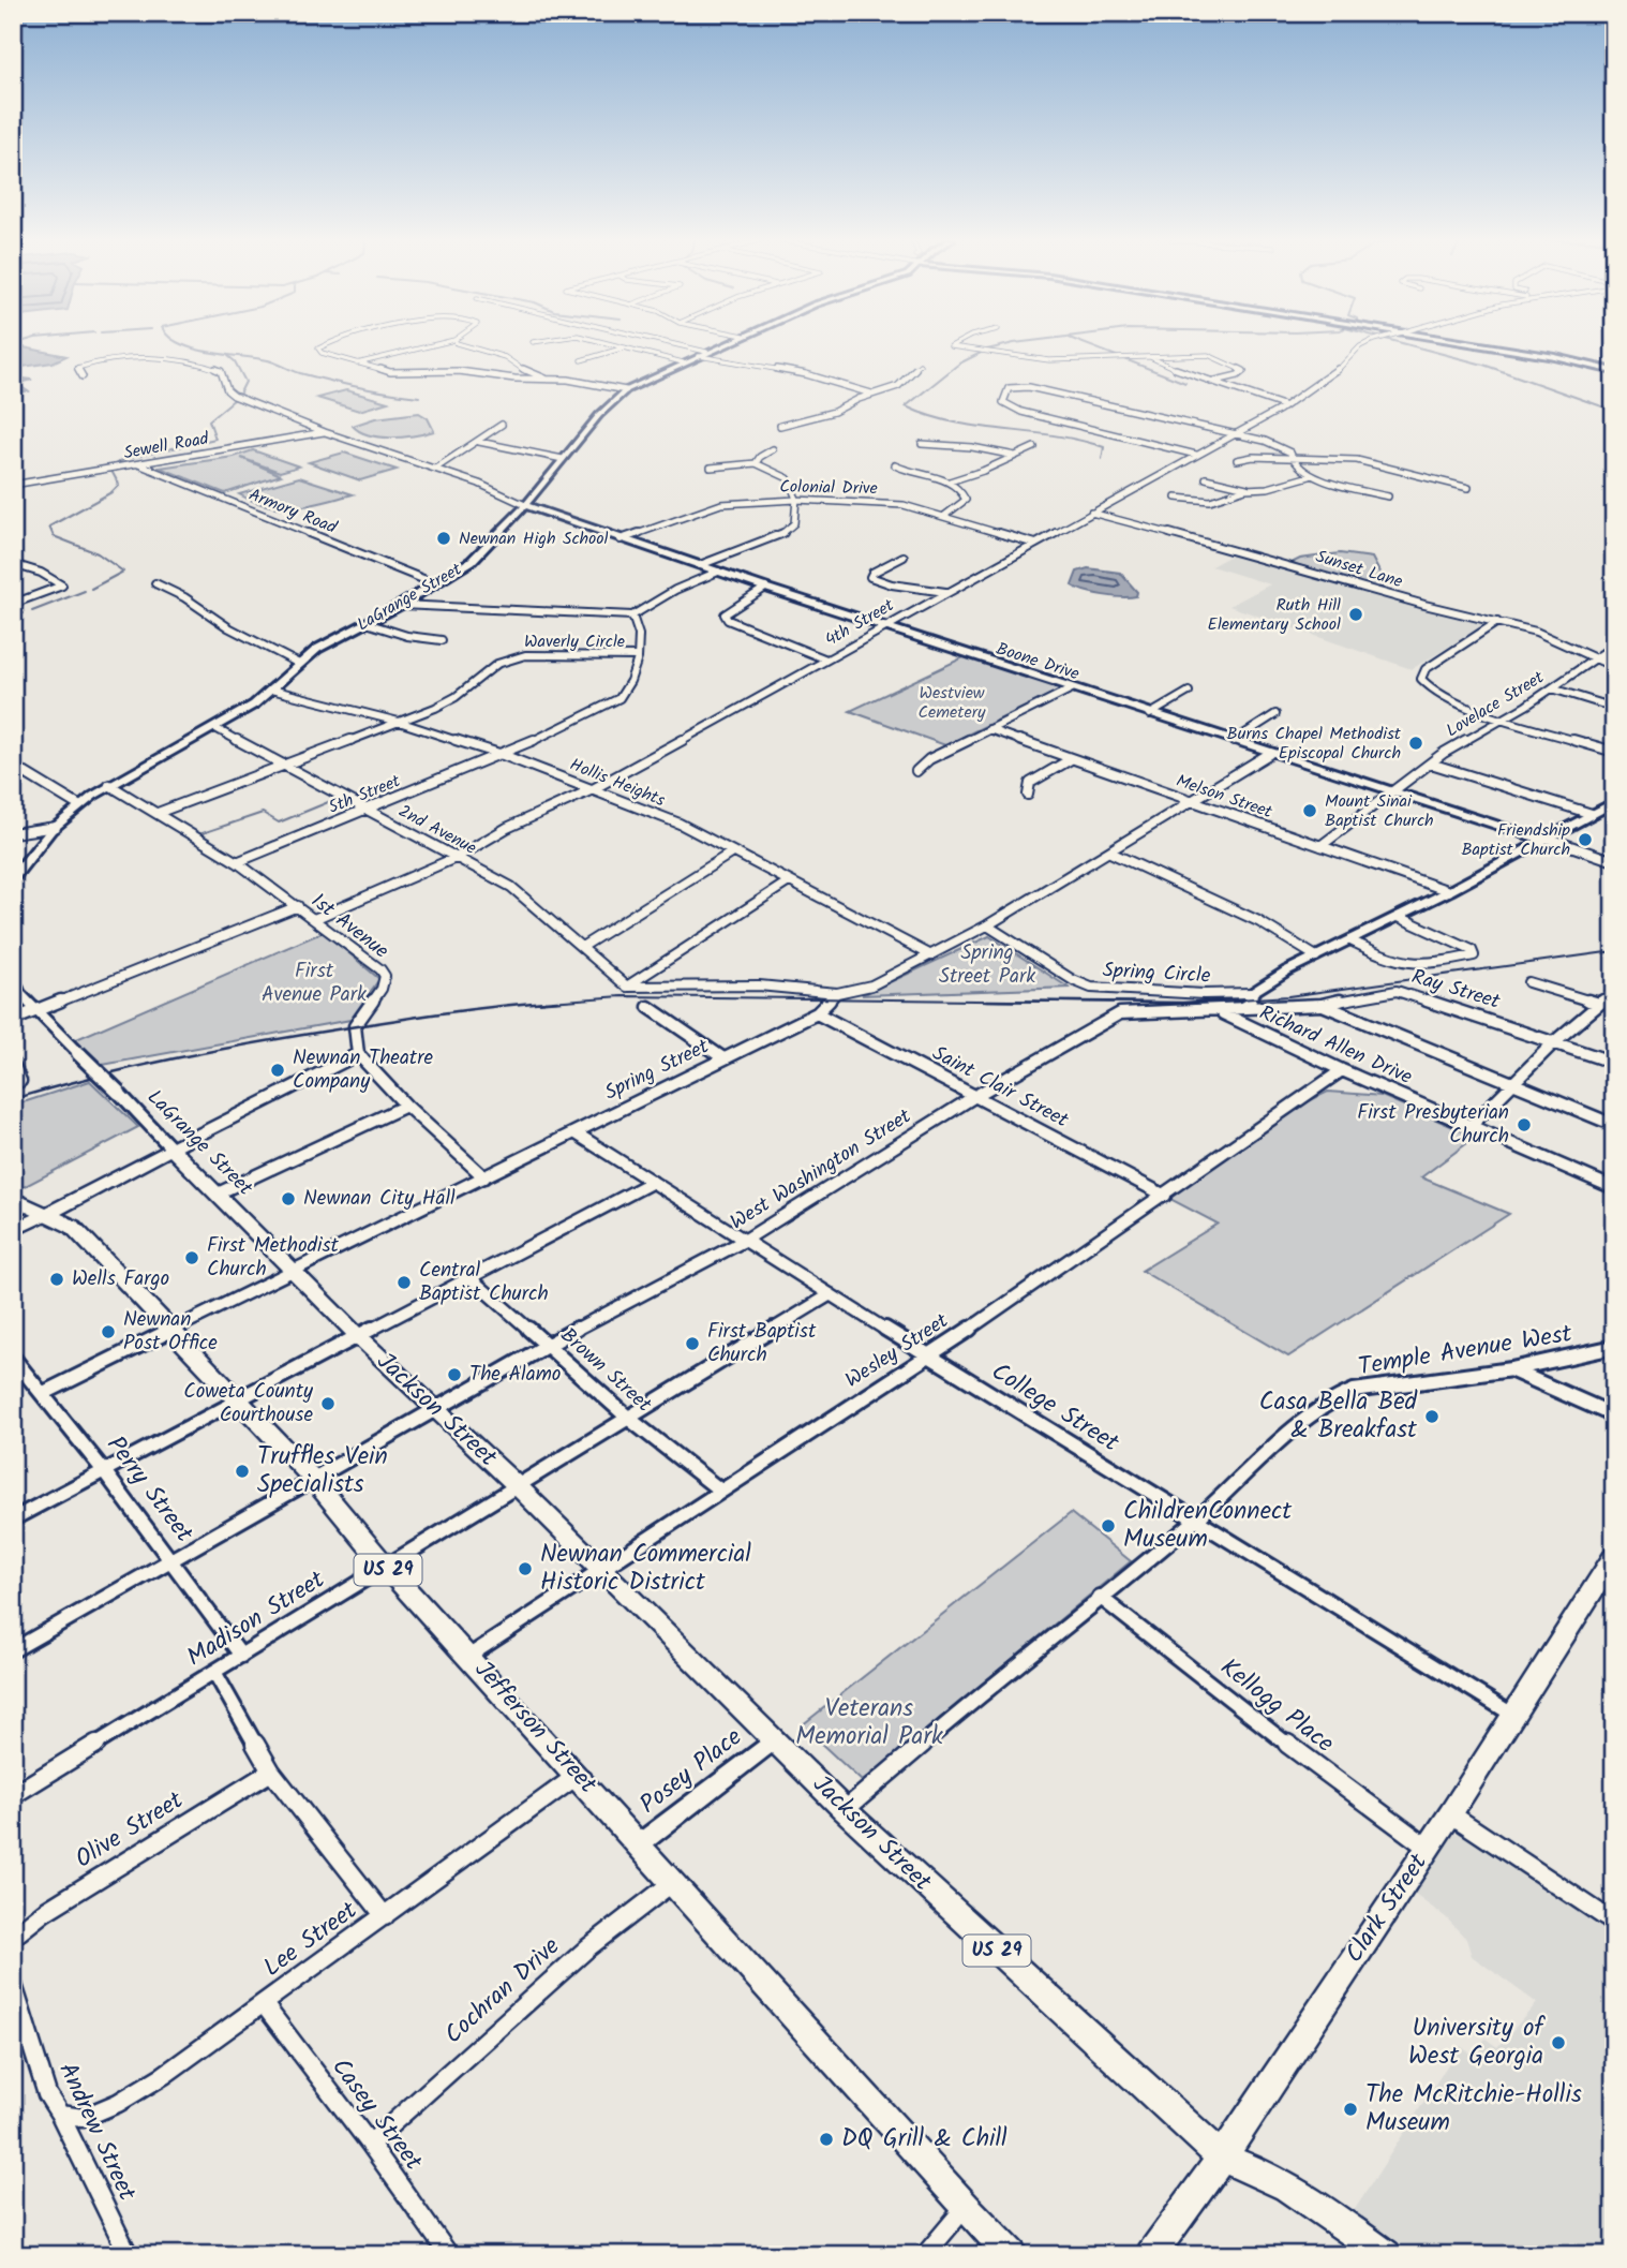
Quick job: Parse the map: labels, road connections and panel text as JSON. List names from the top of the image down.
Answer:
{
  "streets": {
    "main road": [
      "LaGrange Street",
      "Jackson Street",
      "US 29",
      "Jefferson Street",
      "Clark Street"
    ],
    "street": [
      "Sewell Road",
      "Colonial Drive",
      "Armory Road",
      "Sunset Lane",
      "4th Street",
      "Waverly Circle",
      "Boone Drive",
      "Lovelace Street",
      "Hollis Heights",
      "5th Street",
      "Melson Street",
      "2nd Avenue",
      "1st Avenue",
      "Spring Circle",
      "Ray Street",
      "Richard Allen Drive",
      "Spring Street",
      "Saint Clair Street",
      "West Washington Street",
      "Wesley Street",
      "Temple Avenue West",
      "Brown Street",
      "College Street",
      "Perry Street",
      "Madison Street",
      "Kellogg Place",
      "Posey Place",
      "Olive Street",
      "Lee Street",
      "Cochran Drive",
      "Casey Street",
      "Andrew Street"
    ]
  },
  "crossings": [
    ["Sewell Road", "Armory Road"],
    ["Colonial Drive", "4th Street"],
    ["Colonial Drive", "Boone Drive"],
    ["Armory Road", "LaGrange Street"],
    ["Sunset Lane", "4th Street"],
    ["Sunset Lane", "Lovelace Street"],
    ["LaGrange Street", "Boone Drive"],
    ["LaGrange Street", "Hollis Heights"],
    ["LaGrange Street", "2nd Avenue"],
    ["LaGrange Street", "1st Avenue"],
    ["LaGrange Street", "Spring Street"],
    ["LaGrange Street", "Jackson Street"],
    ["4th Street", "Boone Drive"],
    ["4th Street", "Hollis Heights"],
    ["4th Street", "2nd Avenue"],
    ["4th Street", "1st Avenue"],
    ["Waverly Circle", "Hollis Heights"],
    ["Waverly Circle", "5th Street"],
    ["Waverly Circle", "2nd Avenue"],
    ["Waverly Circle", "1st Avenue"],
    ["Boone Drive", "Lovelace Street"],
    ["Lovelace Street", "Melson Street"],
    ["Hollis Heights", "5th Street"],
    ["5th Street", "2nd Avenue"],
    ["5th Street", "1st Avenue"],
    ["Ray Street", "Richard Allen Drive"],
    ["Ray Street", "West Washington Street"],
    ["Richard Allen Drive", "West Washington Street"],
    ["Richard Allen Drive", "Wesley Street"],
    ["Spring Street", "Saint Clair Street"],
    ["Spring Street", "College Street"],
    ["Spring Street", "Perry Street"],
    ["Spring Street", "Jefferson Street"],
    ["Saint Clair Street", "West Washington Street"],
    ["Saint Clair Street", "Wesley Street"],
    ["West Washington Street", "Brown Street"],
    ["West Washington Street", "College Street"],
    ["West Washington Street", "Jackson Street"],
    ["West Washington Street", "Perry Street"],
    ["West Washington Street", "Jefferson Street"],
    ["Wesley Street", "Brown Street"],
    ["Wesley Street", "College Street"],
    ["Wesley Street", "Jackson Street"],
    ["Wesley Street", "Jefferson Street"],
    ["Temple Avenue West", "College Street"],
    ["Temple Avenue West", "Jackson Street"],
    ["Temple Avenue West", "Kellogg Place"],
    ["Brown Street", "Madison Street"],
    ["College Street", "Madison Street"],
    ["College Street", "Clark Street"],
    ["Jackson Street", "Madison Street"],
    ["Jackson Street", "Posey Place"],
    ["Jackson Street", "Clark Street"],
    ["Perry Street", "Madison Street"],
    ["US 29", "Jefferson Street"],
    ["Madison Street", "Jefferson Street"],
    ["Kellogg Place", "Clark Street"],
    ["Jefferson Street", "Posey Place"],
    ["Jefferson Street", "Lee Street"],
    ["Jefferson Street", "Cochran Drive"],
    ["Lee Street", "Casey Street"],
    ["Lee Street", "Andrew Street"],
    ["Cochran Drive", "Casey Street"]
  ],
  "parks": [
    "Westview Cemetery",
    "Spring Street Park",
    "First Avenue Park",
    "Veterans Memorial Park"
  ],
  "places": [
    "Newnan High School",
    "Ruth Hill Elementary School",
    "Burns Chapel Methodist Episcopal Church",
    "Mount Sinai Baptist Church",
    "Friendship Baptist Church",
    "Newnan Theatre Company",
    "First Presbyterian Church",
    "Newnan City Hall",
    "First Methodist Church",
    "Wells Fargo",
    "Central Baptist Church",
    "Newnan Post Office",
    "First Baptist Church",
    "The Alamo",
    "Coweta County Courthouse",
    "Casa Bella Bed & Breakfast",
    "Truffles Vein Specialists",
    "ChildrenConnect Museum",
    "Newnan Commercial Historic District",
    "University of West Georgia",
    "The McRitchie-Hollis Museum",
    "DQ Grill & Chill"
  ]
}
